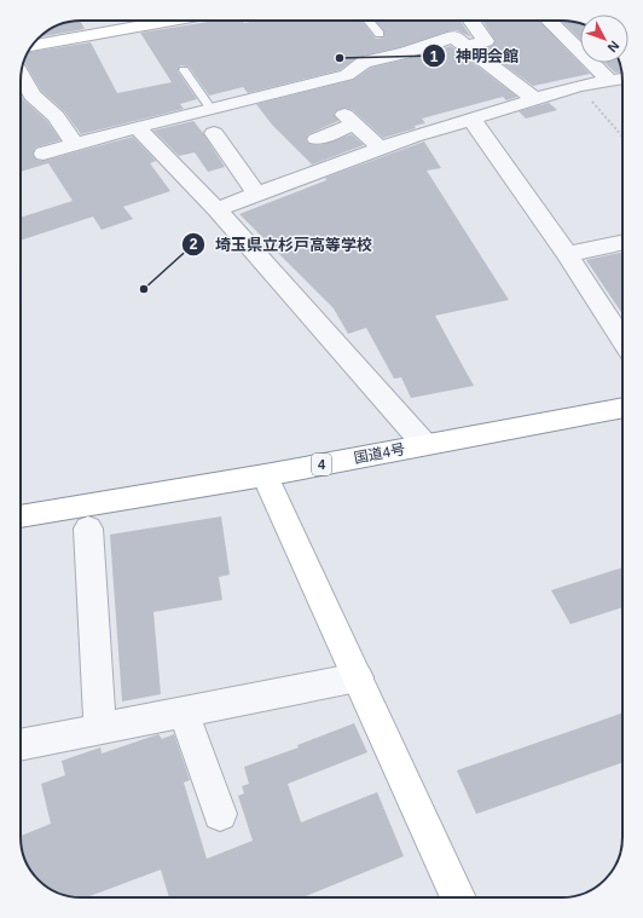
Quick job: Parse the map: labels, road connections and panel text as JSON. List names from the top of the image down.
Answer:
{
  "streets": {
    "main road": ["国道4号", "4"]
  },
  "places": ["神明会館", "埼玉県立杉戸高等学校"],
  "north": "bottom right"
}
